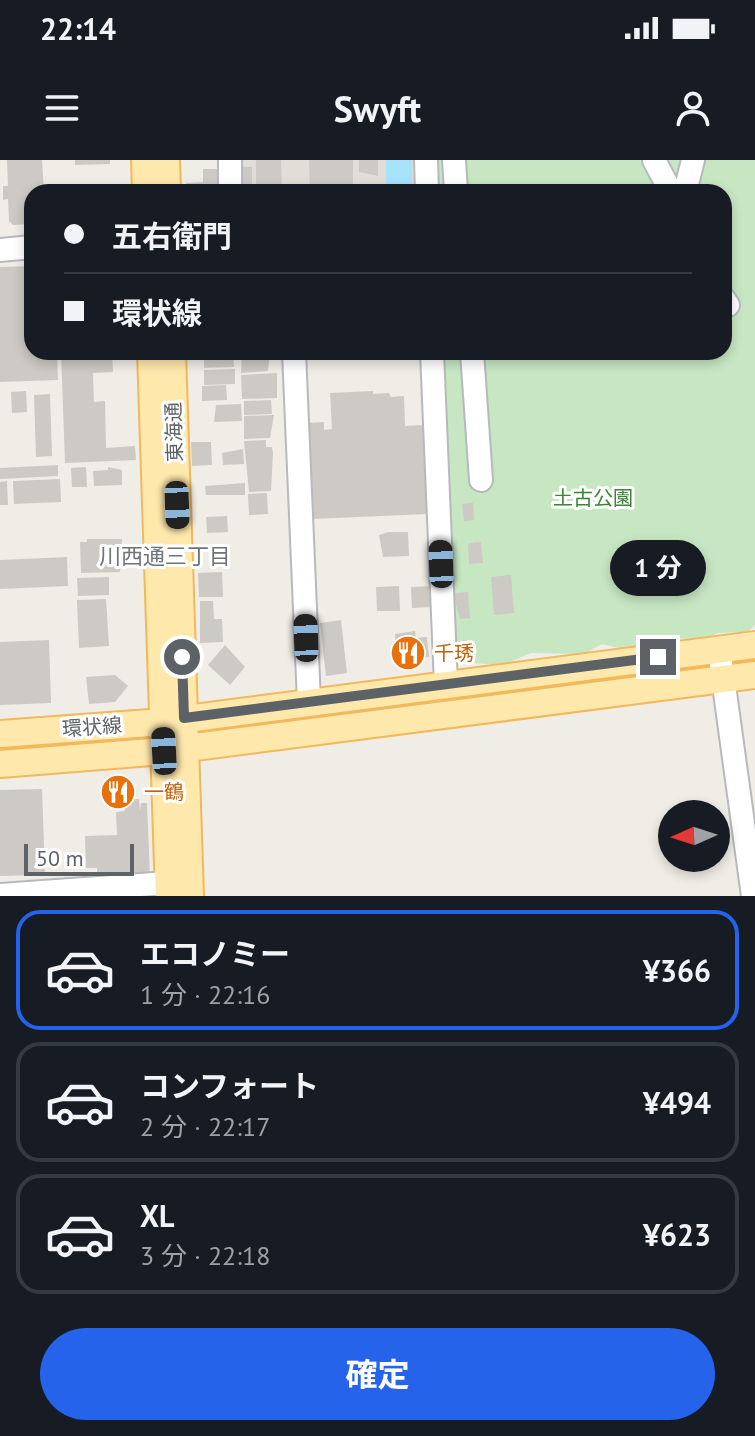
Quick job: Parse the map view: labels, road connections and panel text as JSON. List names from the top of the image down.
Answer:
{
  "streets": {
    "main road": ["東海通", "環状線"]
  },
  "crossings": [
    ["東海通", "環状線"]
  ],
  "districts": ["川西通三丁目"],
  "parks": ["土古公園"],
  "places": {
    "restaurant": ["千琇", "一鶴"]
  },
  "scale_bar": "50 m",
  "north": "left",
  "page": {
    "status": "22:14",
    "header": "Swyft",
    "banner": ["五右衛門", "環状線"],
    "bubble": "1 分",
    "scale": "50 m",
    "list": [
      {
        "name": "エコノミー",
        "note": "1 分 · 22:16",
        "value": "¥366"
      },
      {
        "name": "コンフォート",
        "note": "2 分 · 22:17",
        "value": "¥494"
      },
      {
        "name": "XL",
        "note": "3 分 · 22:18",
        "value": "¥623"
      }
    ],
    "buttons": "確定"
  }
}
